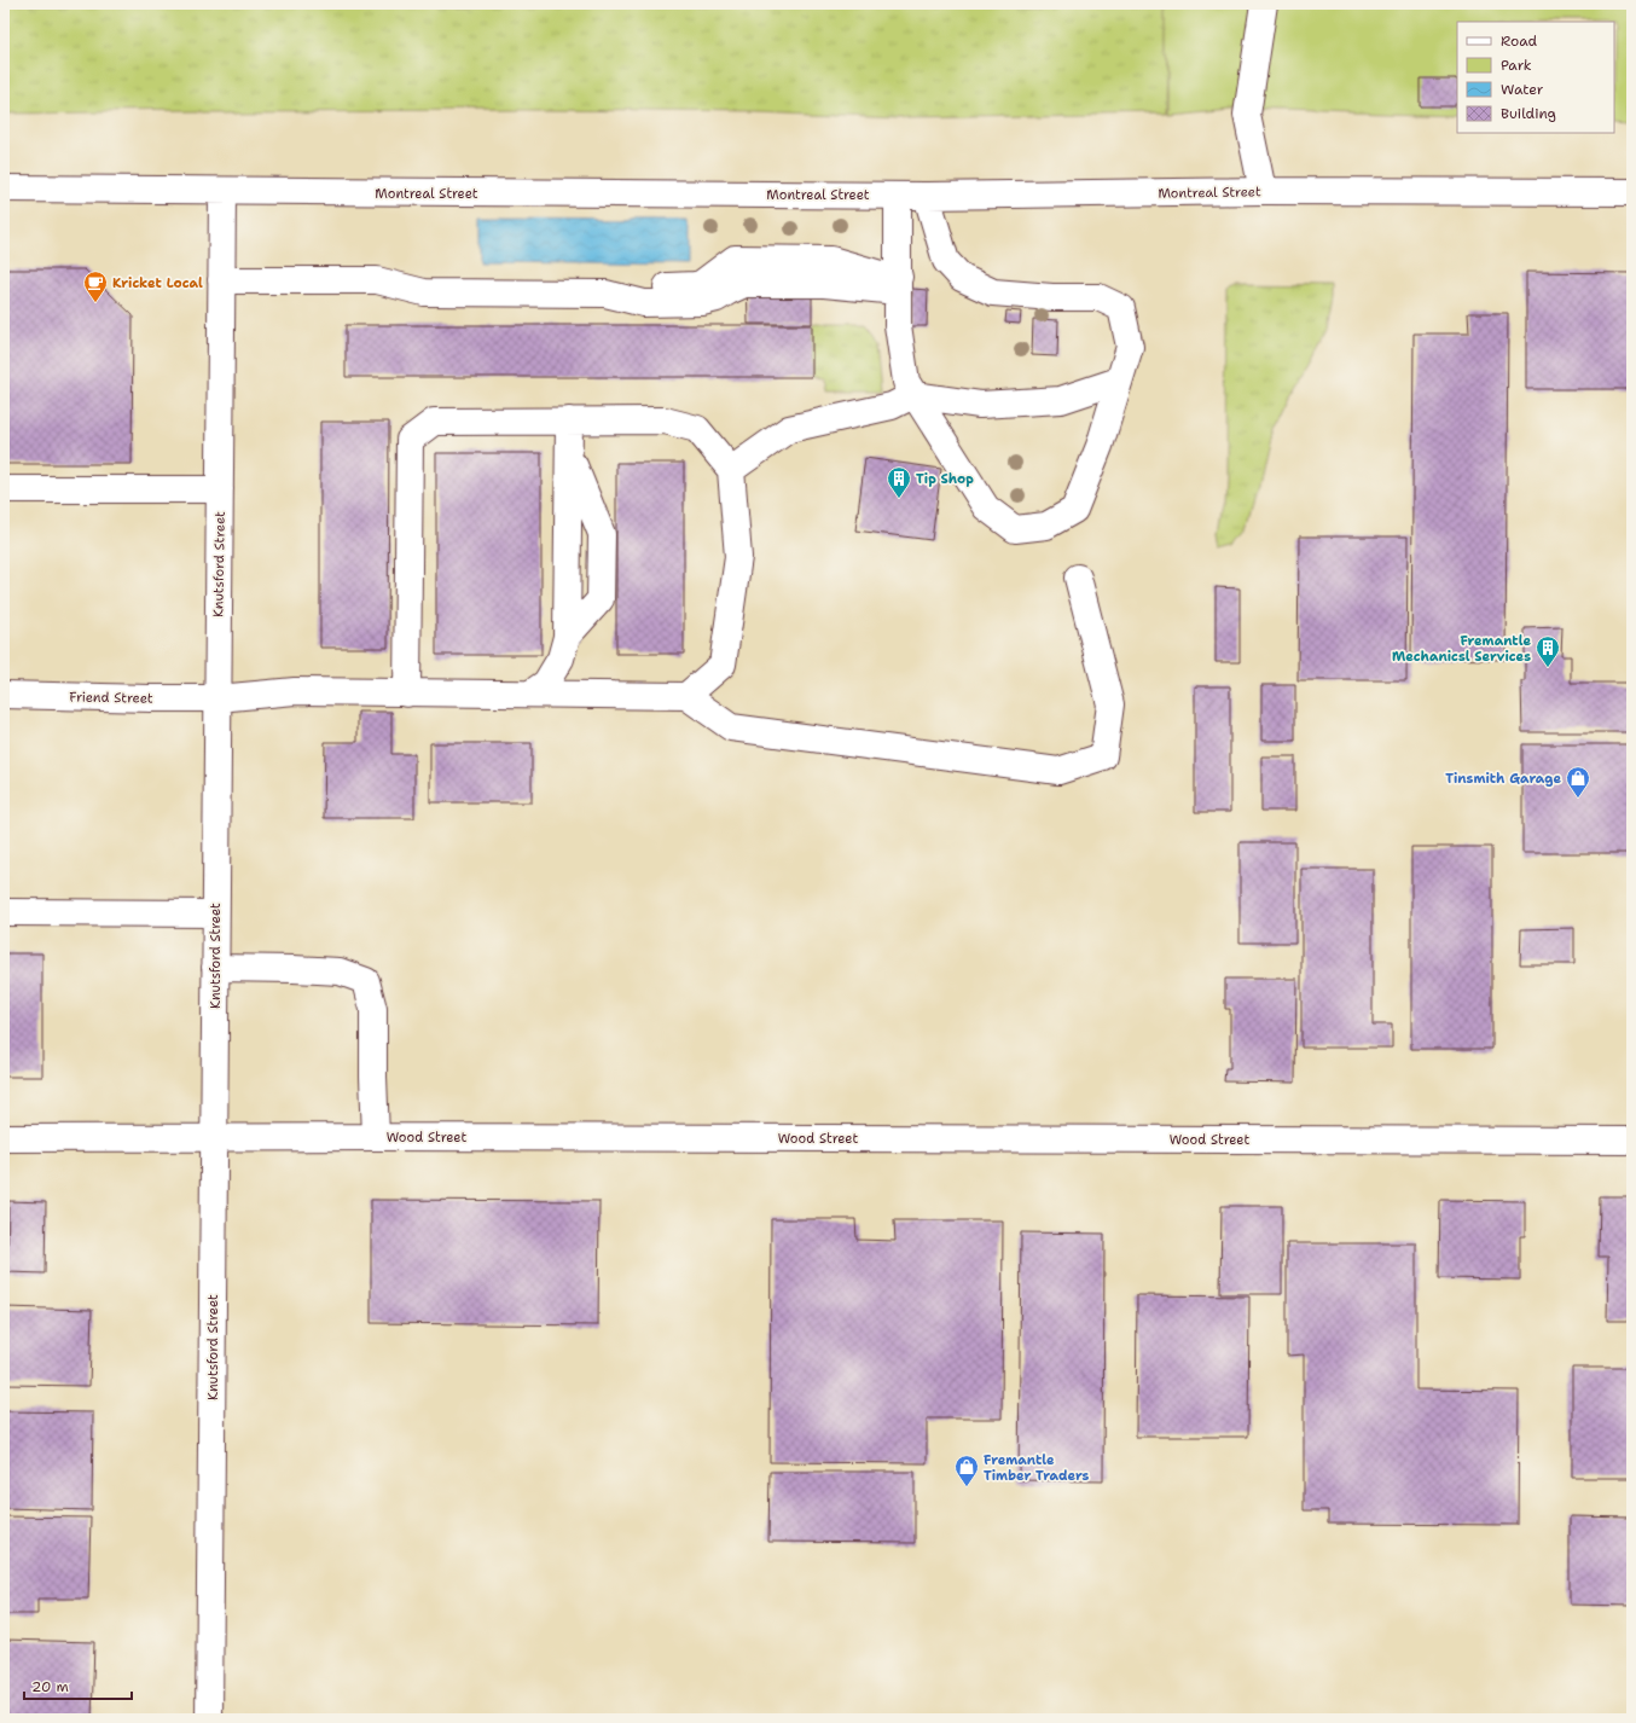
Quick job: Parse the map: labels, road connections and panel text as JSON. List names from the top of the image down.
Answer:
{
  "streets": {
    "street": [
      "Montreal Street",
      "Knutsford Street",
      "Friend Street",
      "Wood Street"
    ]
  },
  "crossings": [
    ["Montreal Street", "Knutsford Street"],
    ["Knutsford Street", "Friend Street"],
    ["Knutsford Street", "Wood Street"]
  ],
  "places": {
    "cafe": ["Kricket Local"],
    "building": ["Tip Shop", "Fremantle Mechanicsl Services"],
    "shop": ["Tinsmith Garage", "Fremantle Timber Traders"]
  },
  "legend": [
    "Road",
    "Park",
    "Water",
    "Building"
  ],
  "scale_bar": "20 m"
}
